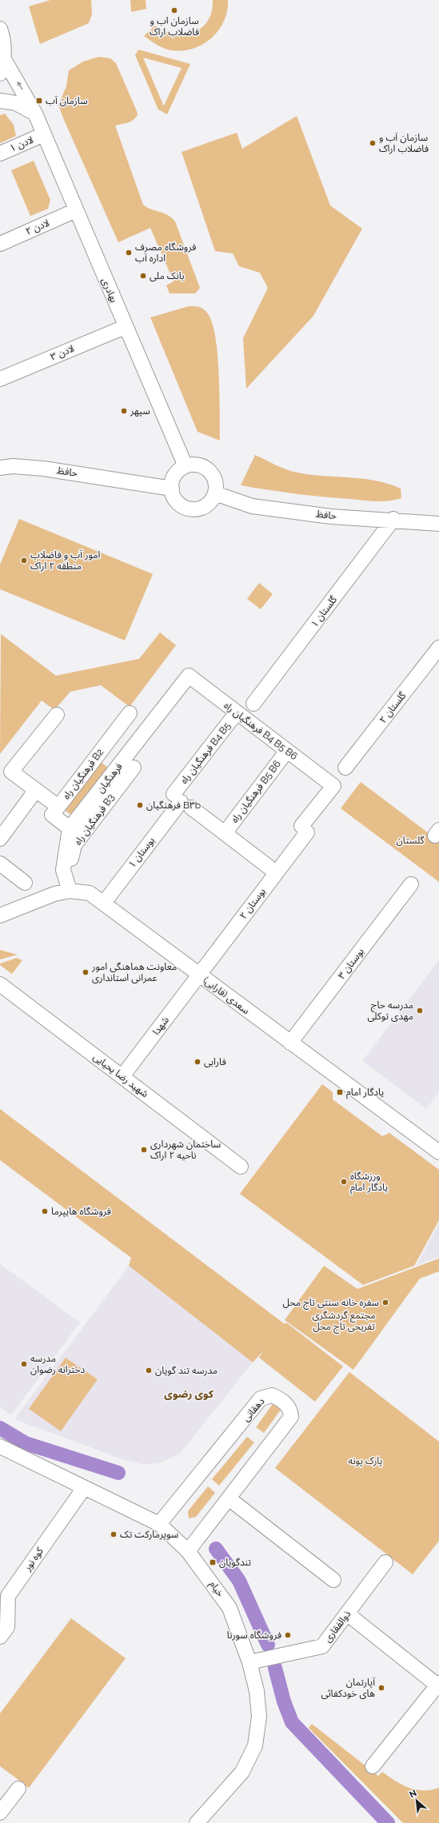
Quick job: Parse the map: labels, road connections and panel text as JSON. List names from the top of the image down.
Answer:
{
  "streets": {
    "street": [
      "لادن ۱",
      "لادن ۲",
      "بهادری",
      "لادن ۳",
      "حافظ",
      "گلستان ۱",
      "گلستان ۲",
      "فرهنگیان راه B4 B5 B6",
      "فرهنگیان راه B4 B5",
      "فرهنگیان راه B2",
      "فرهنگیان",
      "فرهنگیان راه B5 B6",
      "فرهنگیان راه B3",
      "بوستان ۱",
      "بوستان ۲",
      "بوستان ۳",
      "سعدی (فارابی)",
      "شهدا",
      "شهید رضا یحیایی",
      "دهقانی",
      "کوه نور",
      "خیام",
      "ذوالفقاری"
    ]
  },
  "crossings": [
    ["لادن ۱", "بهادری"],
    ["لادن ۲", "بهادری"],
    ["بهادری", "لادن ۳"],
    ["بهادری", "حافظ"],
    ["حافظ", "گلستان ۱"],
    ["فرهنگیان راه B4 B5 B6", "فرهنگیان راه B4 B5"],
    ["فرهنگیان راه B4 B5 B6", "فرهنگیان"],
    ["فرهنگیان راه B4 B5 B6", "فرهنگیان راه B5 B6"],
    ["فرهنگیان راه B4 B5 B6", "بوستان ۲"],
    ["فرهنگیان راه B4 B5", "فرهنگیان راه B5 B6"],
    ["فرهنگیان راه B4 B5", "بوستان ۱"],
    ["فرهنگیان", "فرهنگیان راه B3"],
    ["فرهنگیان", "سعدی (فارابی)"],
    ["فرهنگیان راه B5 B6", "بوستان ۱"],
    ["فرهنگیان راه B3", "سعدی (فارابی)"],
    ["بوستان ۱", "سعدی (فارابی)"],
    ["بوستان ۲", "سعدی (فارابی)"],
    ["بوستان ۲", "شهدا"],
    ["بوستان ۳", "سعدی (فارابی)"],
    ["سعدی (فارابی)", "شهدا"],
    ["شهدا", "شهید رضا یحیایی"],
    ["دهقانی", "خیام"],
    ["کوه نور", "خیام"],
    ["خیام", "ذوالفقاری"]
  ],
  "districts": ["کوی رضوی"],
  "parks": ["گلستان", "مجتمع گردشگری تفریحی تاج محل", "پارک پونه"],
  "places": {
    "other": [
      "سازمان اب و فاضلاب اراک",
      "سازمان آب و فاضلاب اراک",
      "فروشگاه مصرف اداره آب",
      "بانک ملی",
      "سپهر",
      "امور آب و فاضلاب منطقه ۲ اراک",
      "فرهنگیان B۳b",
      "معاونت هماهنگی امور عمرانی استانداری",
      "مدرسه حاج مهدی توکلی",
      "فارابی",
      "ساختمان شهرداری ناحیه ۲ اراک",
      "ورزشگاه یادگار امام",
      "فروشگاه هایپرما",
      "سفره خانه سنتی تاج محل",
      "مدرسه دخترانه رضوان",
      "مدرسه تند گویان",
      "سوپرمارکت تک",
      "فروشگاه سورنا",
      "آپارتمان های خودکفائی"
    ],
    "transit": ["سازمان آب", "یادگار امام", "تندگویان"]
  },
  "north": "top left"
}
